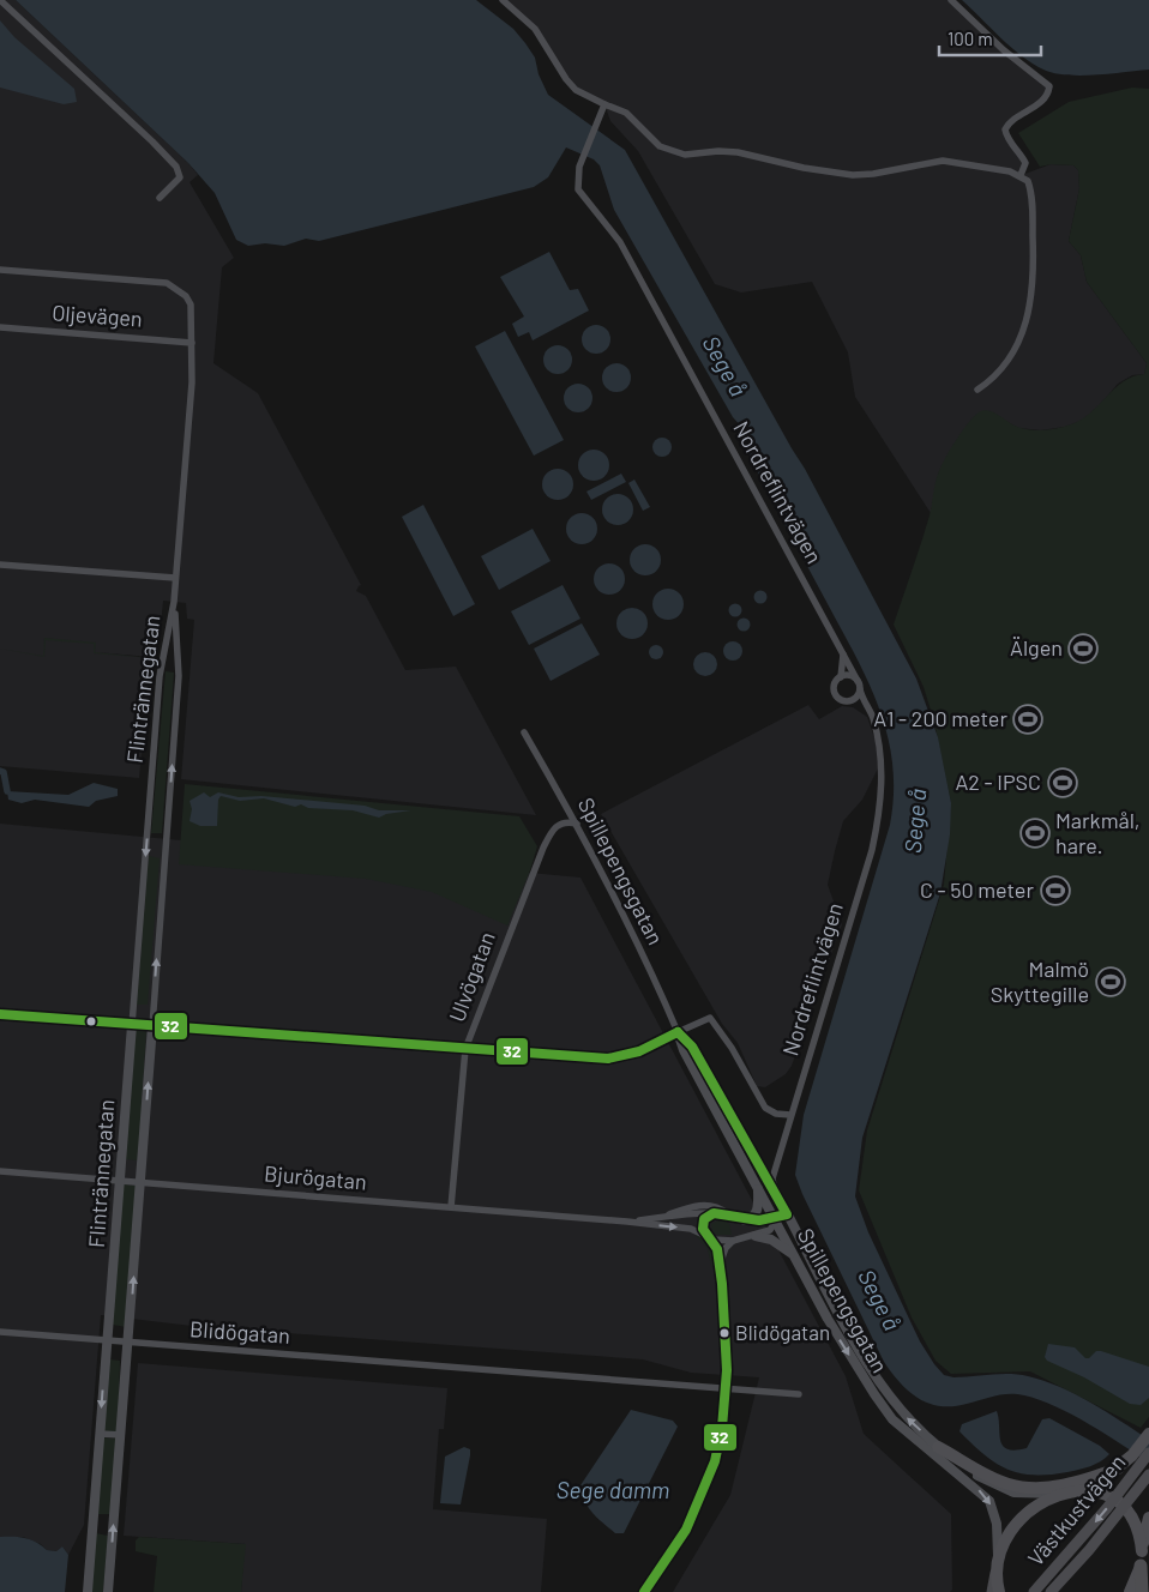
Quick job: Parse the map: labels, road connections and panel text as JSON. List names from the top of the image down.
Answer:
{
  "streets": {
    "main road": ["Västkustvägen"],
    "street": [
      "Oljevägen",
      "Nordreflintvägen",
      "Flintrännegatan",
      "Spillepengsgatan",
      "Ulvögatan",
      "Bjurögatan",
      "Blidögatan"
    ]
  },
  "crossings": [
    ["Nordreflintvägen", "Spillepengsgatan"],
    ["Flintrännegatan", "Bjurögatan"],
    ["Flintrännegatan", "Blidögatan"],
    ["Spillepengsgatan", "Ulvögatan"],
    ["Spillepengsgatan", "Bjurögatan"],
    ["Ulvögatan", "Bjurögatan"]
  ],
  "water": ["Sege å", "Sege damm"],
  "places": {
    "sports": [
      "Älgen",
      "A1 - 200 meter",
      "A2 - IPSC",
      "Markmål, hare.",
      "C - 50 meter",
      "Malmö Skyttegille"
    ],
    "other": ["Blidögatan"]
  },
  "lines": ["transit line 32"],
  "scale_bar": "100 m"
}
